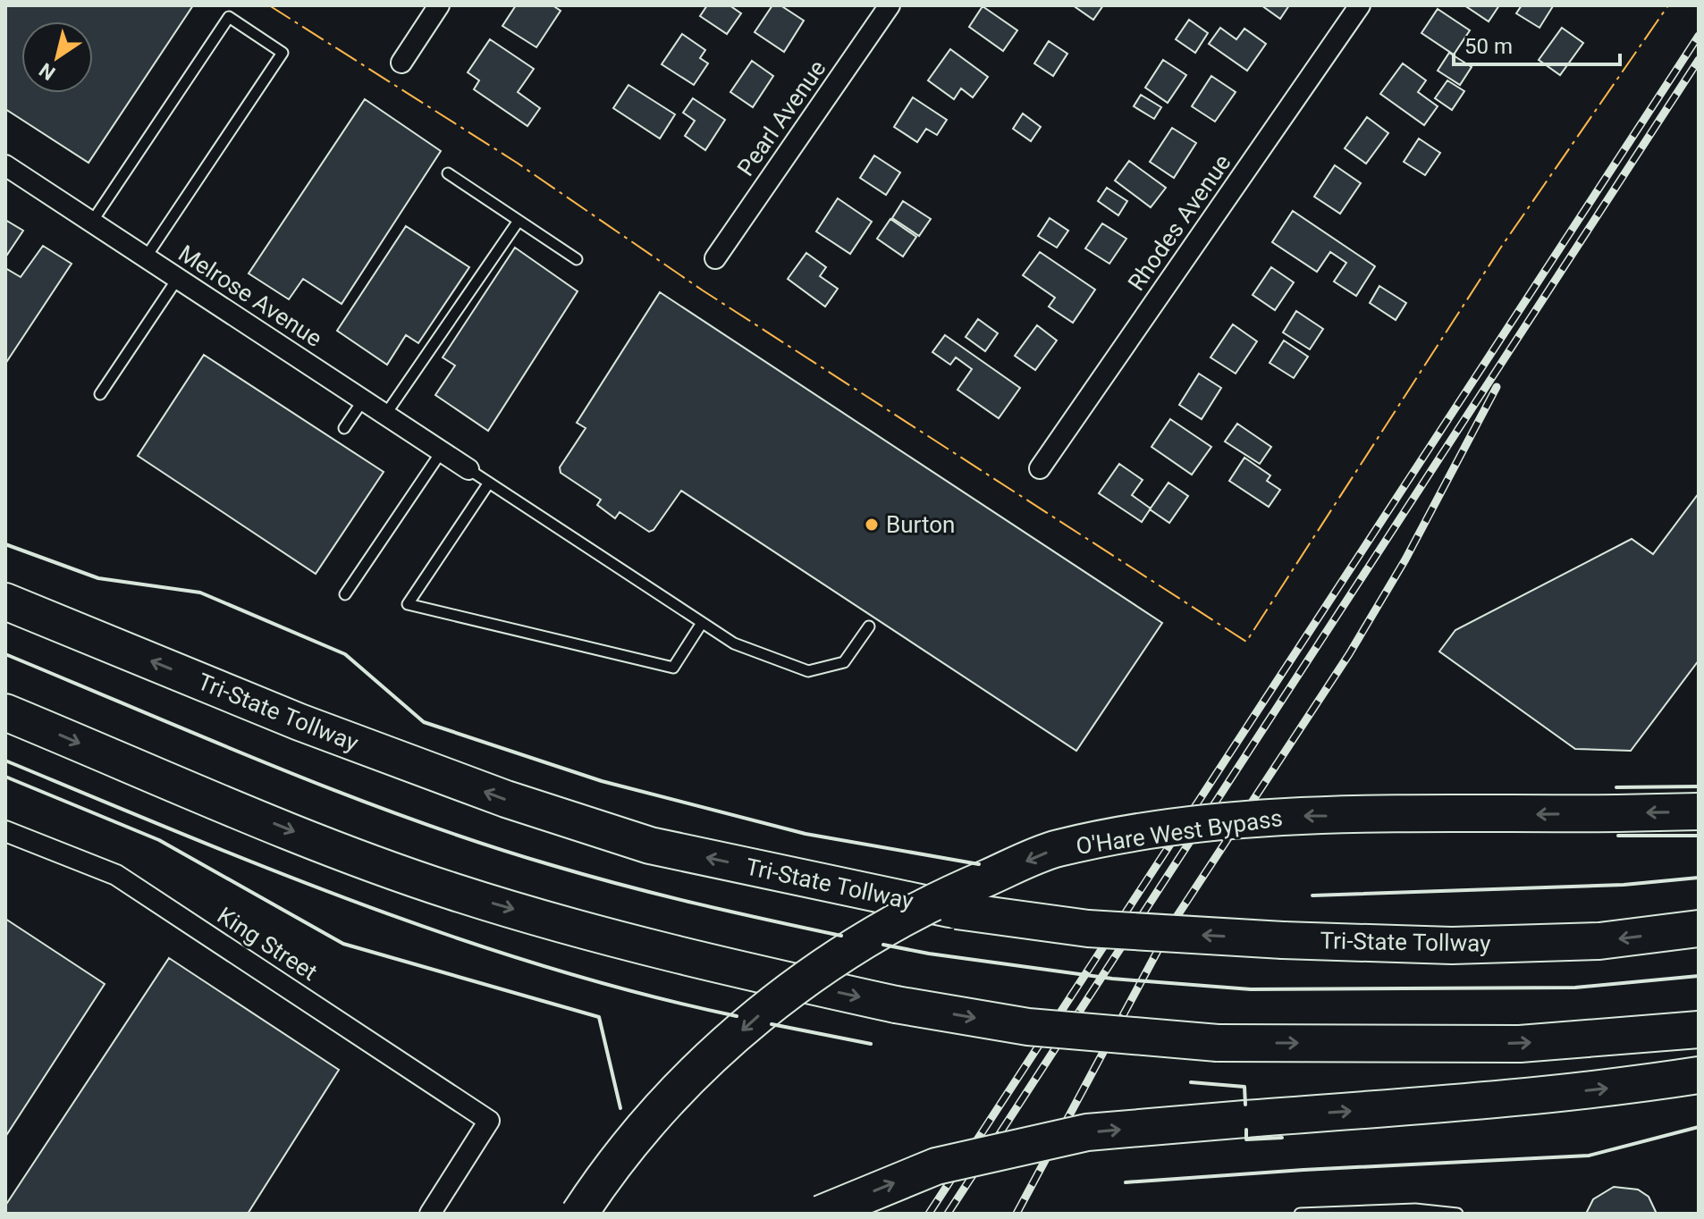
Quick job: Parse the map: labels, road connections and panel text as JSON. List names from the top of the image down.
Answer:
{
  "streets": {
    "highway": ["Tri-State Tollway", "O'Hare West Bypass"],
    "street": [
      "Pearl Avenue",
      "Rhodes Avenue",
      "Melrose Avenue",
      "King Street"
    ]
  },
  "places": ["Burton"],
  "scale_bar": "50 m",
  "north": "bottom left"
}
